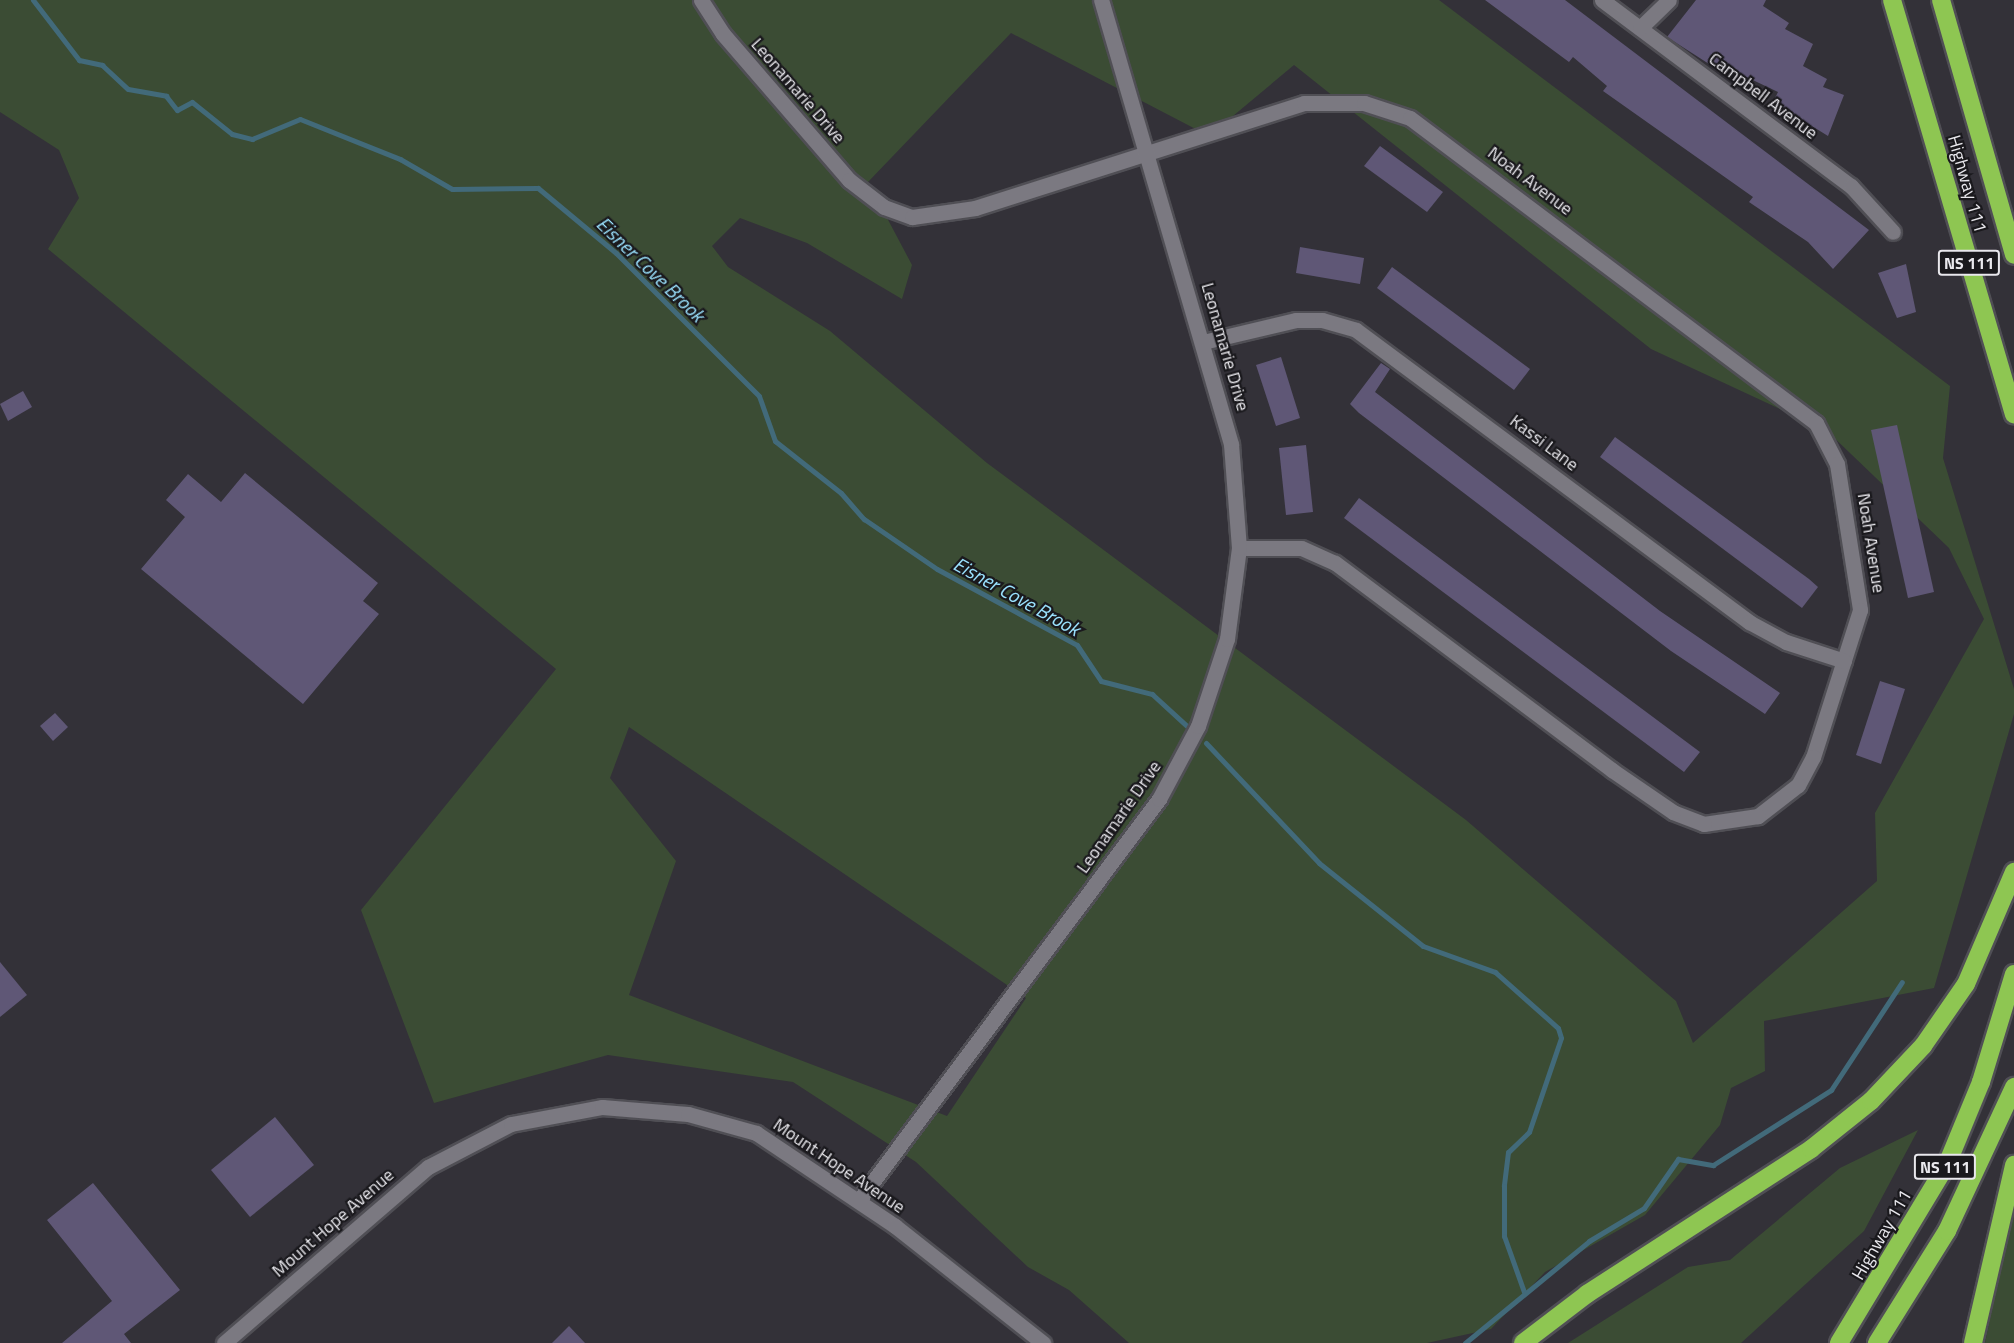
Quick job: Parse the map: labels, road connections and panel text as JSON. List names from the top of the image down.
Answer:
{
  "streets": {
    "highway": ["Highway 111", "NS 111"],
    "street": [
      "Leonamarie Drive",
      "Campbell Avenue",
      "Noah Avenue",
      "Kassi Lane",
      "Mount Hope Avenue"
    ]
  },
  "crossings": [
    ["Leonamarie Drive", "Noah Avenue"],
    ["Leonamarie Drive", "Kassi Lane"],
    ["Leonamarie Drive", "Mount Hope Avenue"],
    ["Noah Avenue", "Kassi Lane"]
  ],
  "water": ["Eisner Cove Brook"]
}
